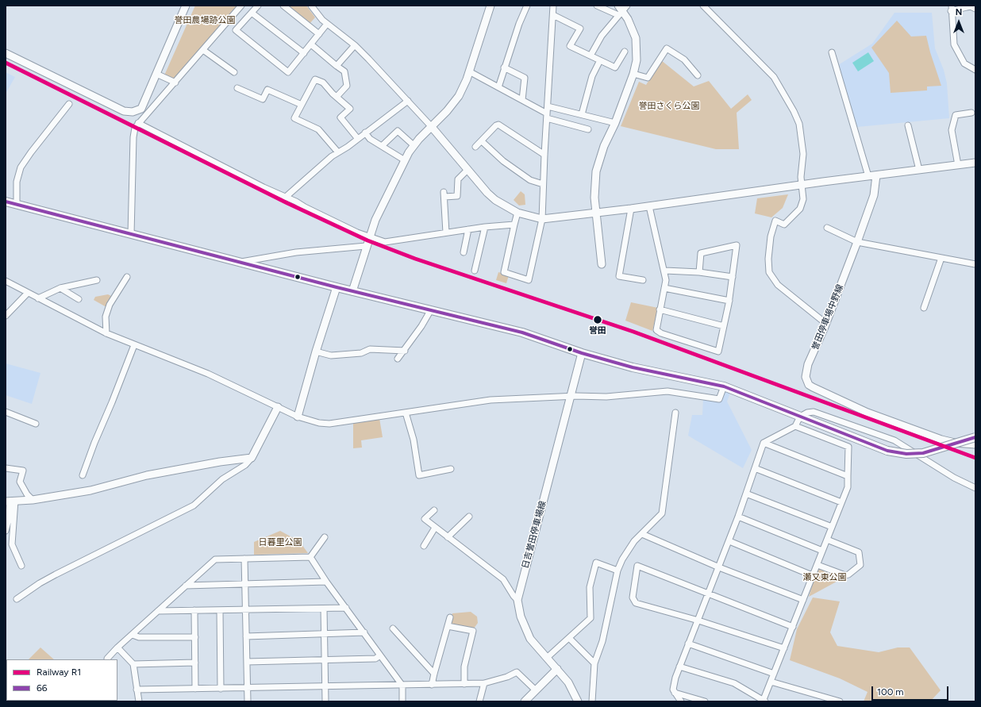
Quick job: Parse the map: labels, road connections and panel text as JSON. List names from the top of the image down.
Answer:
{
  "streets": {
    "street": ["誉田停車場中野線", "日吉誉田停車場線"]
  },
  "parks": [
    "誉田農場跡公園",
    "誉田さくら公園",
    "日暮里公園",
    "瀬又東公園"
  ],
  "places": ["誉田"],
  "lines": ["rail line R1", "transit line 66"],
  "legend": ["Railway R1", "66"],
  "scale_bar": "100 m",
  "north": "top"
}
